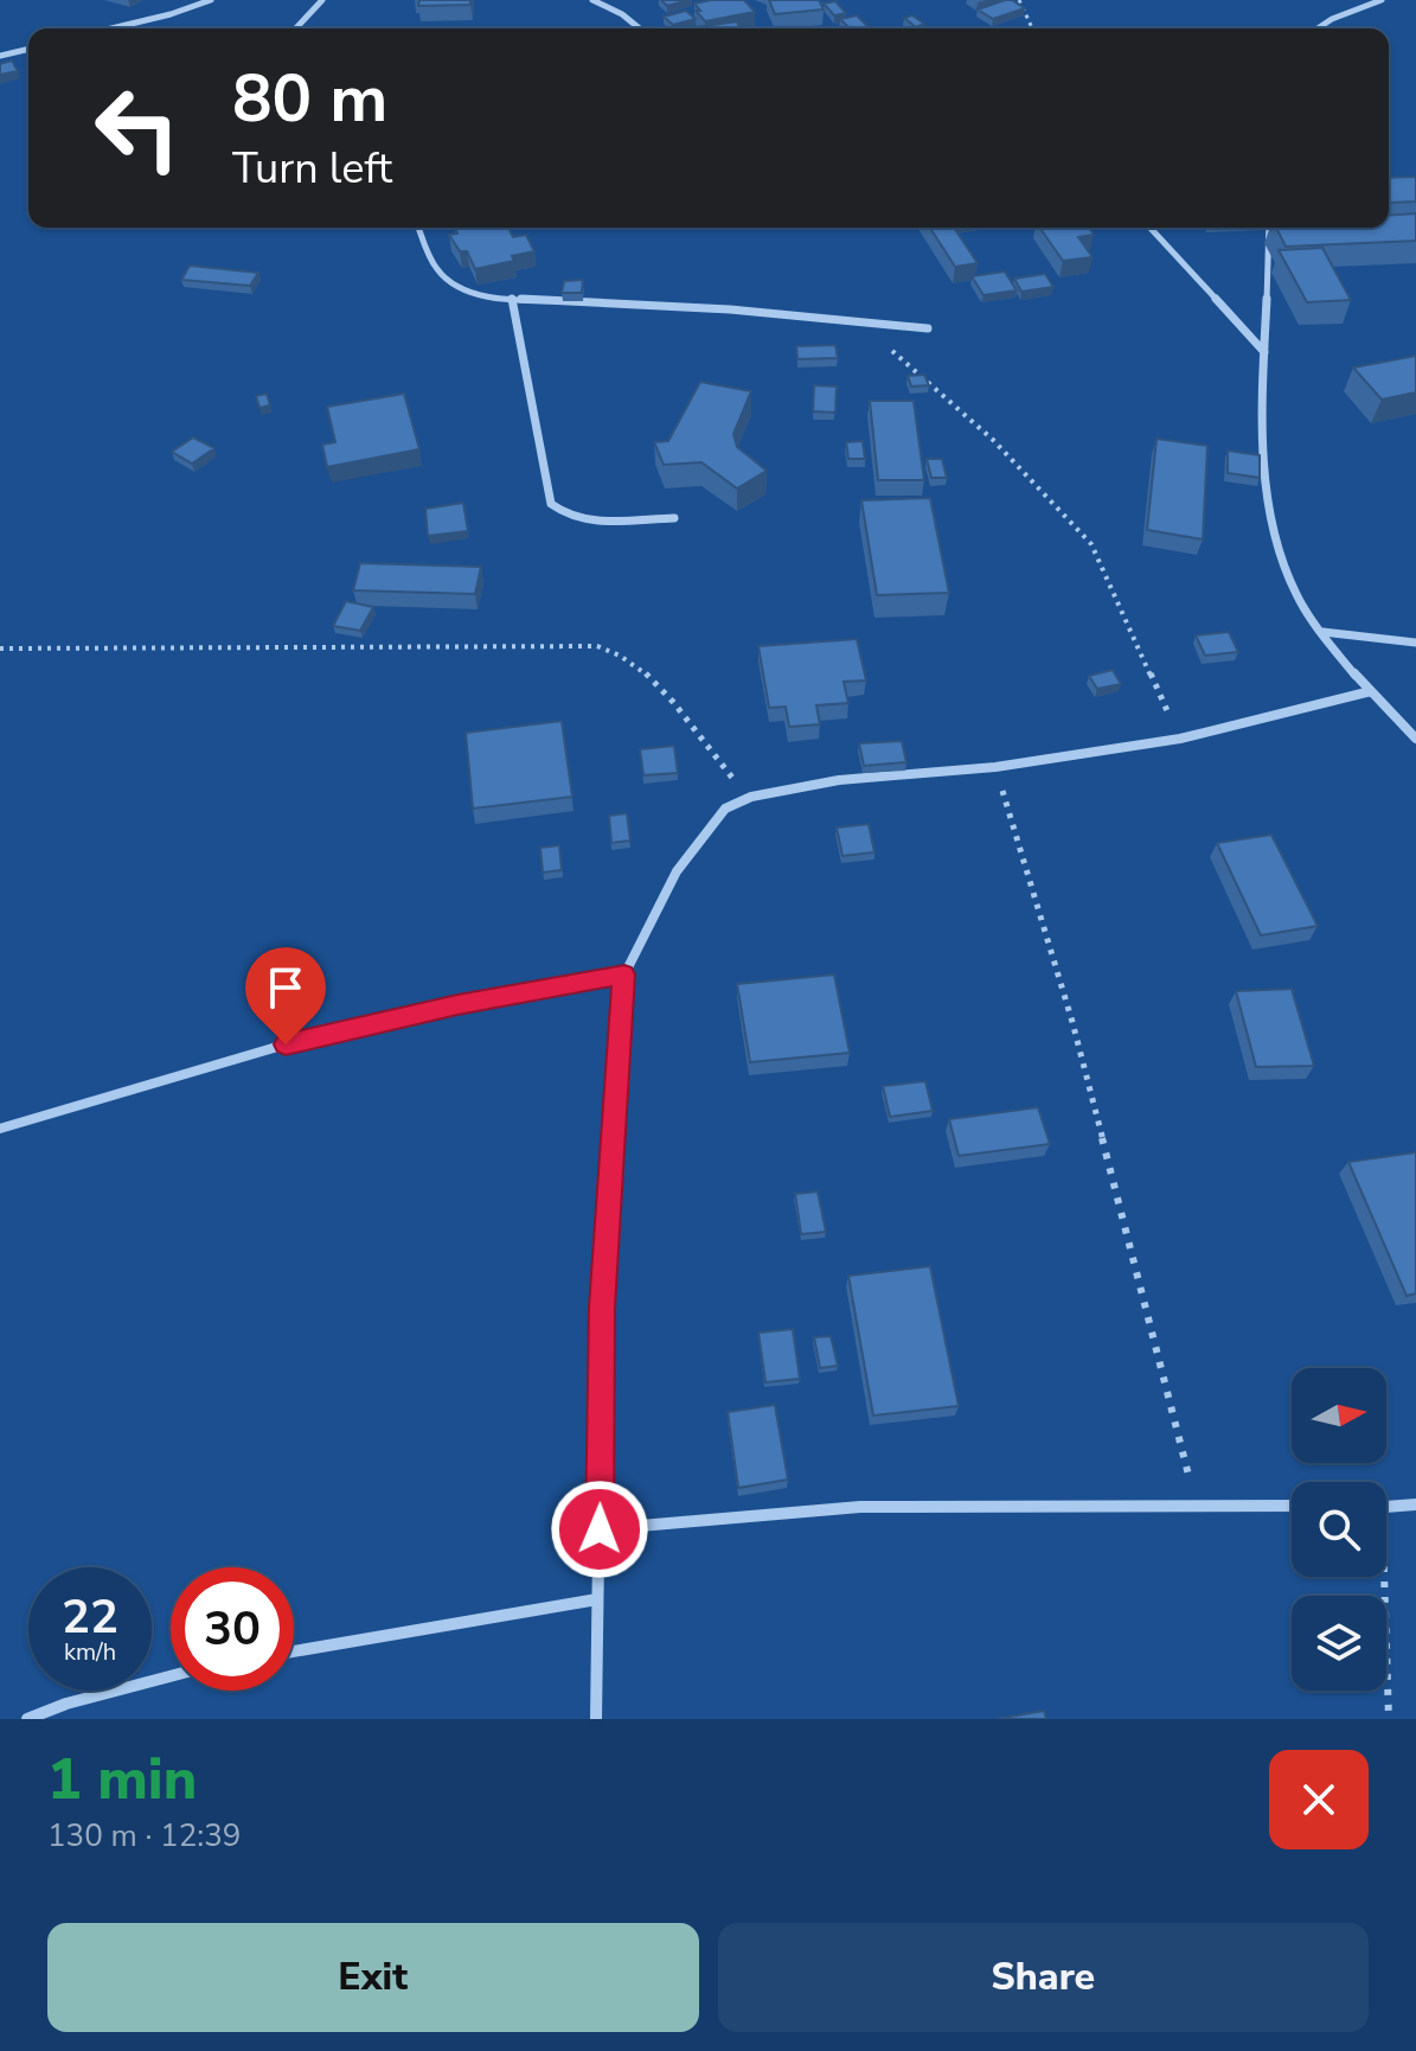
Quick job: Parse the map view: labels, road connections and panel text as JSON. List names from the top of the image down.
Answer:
{
  "north": "right",
  "page": {
    "turn": ["80 m", "Turn left"],
    "speed": "22 km/h",
    "limit": "30",
    "heading": ["1 min", "130 m · 12:39"],
    "buttons": ["Exit", "Share"]
  }
}
